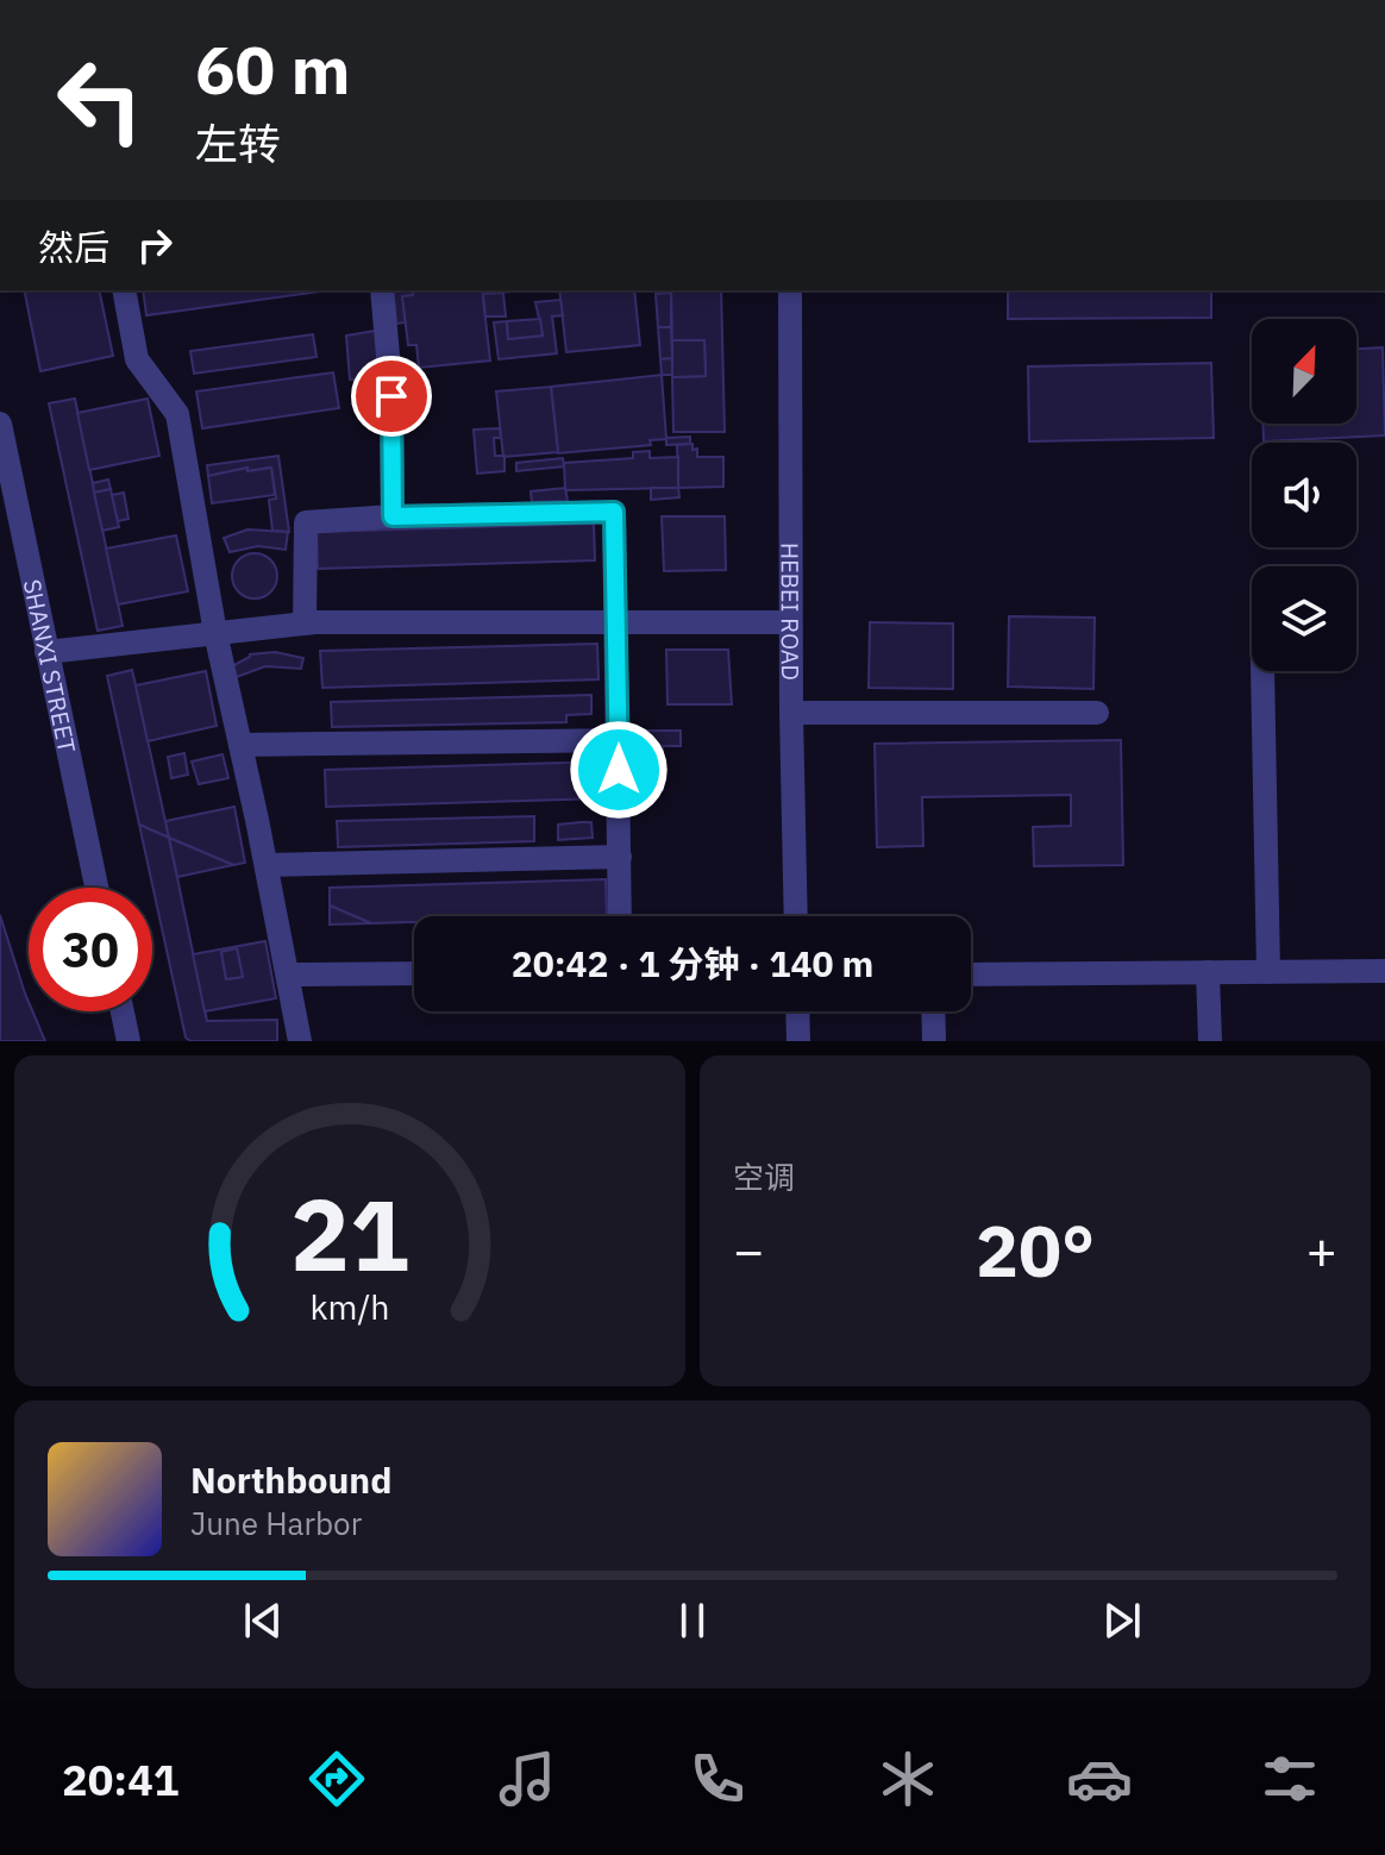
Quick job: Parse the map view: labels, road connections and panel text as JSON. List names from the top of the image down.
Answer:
{
  "streets": {
    "street": ["HEBEI ROAD", "SHANXI STREET"]
  },
  "north": "top right",
  "page": {
    "turn": ["60 m", "左转"],
    "then": "然后",
    "limit": "30",
    "trip": "20:42 · 1 分钟 · 140 m",
    "tile": "空调",
    "heat": ["−", "20°", "+"],
    "song": ["Northbound", "June Harbor"],
    "tabs": "20:41",
    "gauge": ["21", "km/h"]
  }
}
